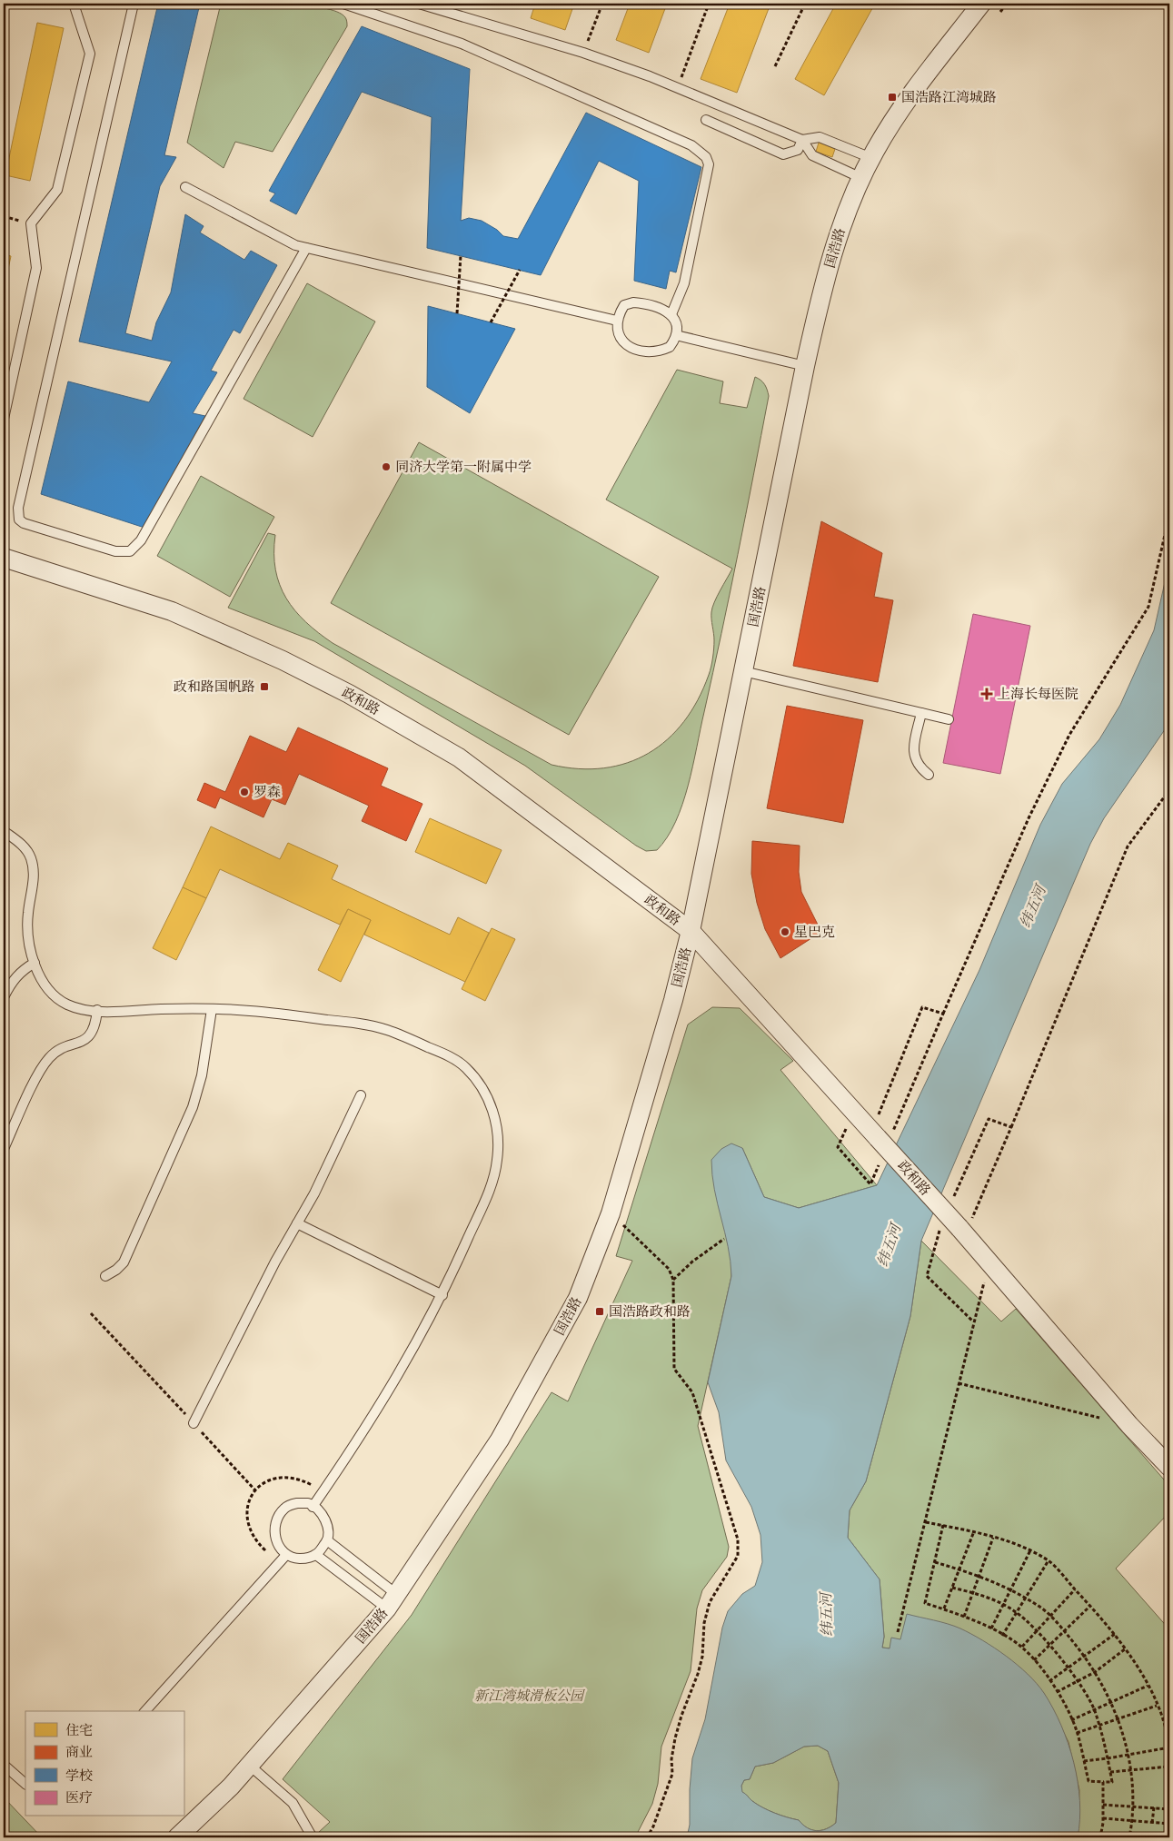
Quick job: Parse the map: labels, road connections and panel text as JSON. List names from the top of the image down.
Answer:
{
  "streets": {
    "street": ["国浩路", "政和路"]
  },
  "crossings": [
    ["国浩路", "政和路"]
  ],
  "water": ["纬五河"],
  "parks": ["新江湾城滑板公园"],
  "places": {
    "transit": ["国浩路江湾城路", "政和路国帆路", "国浩路政和路"],
    "other": ["同济大学第一附属中学", "罗森", "星巴克"],
    "health": ["上海长每医院"]
  },
  "legend": [
    "住宅",
    "商业",
    "学校",
    "医疗"
  ]
}
